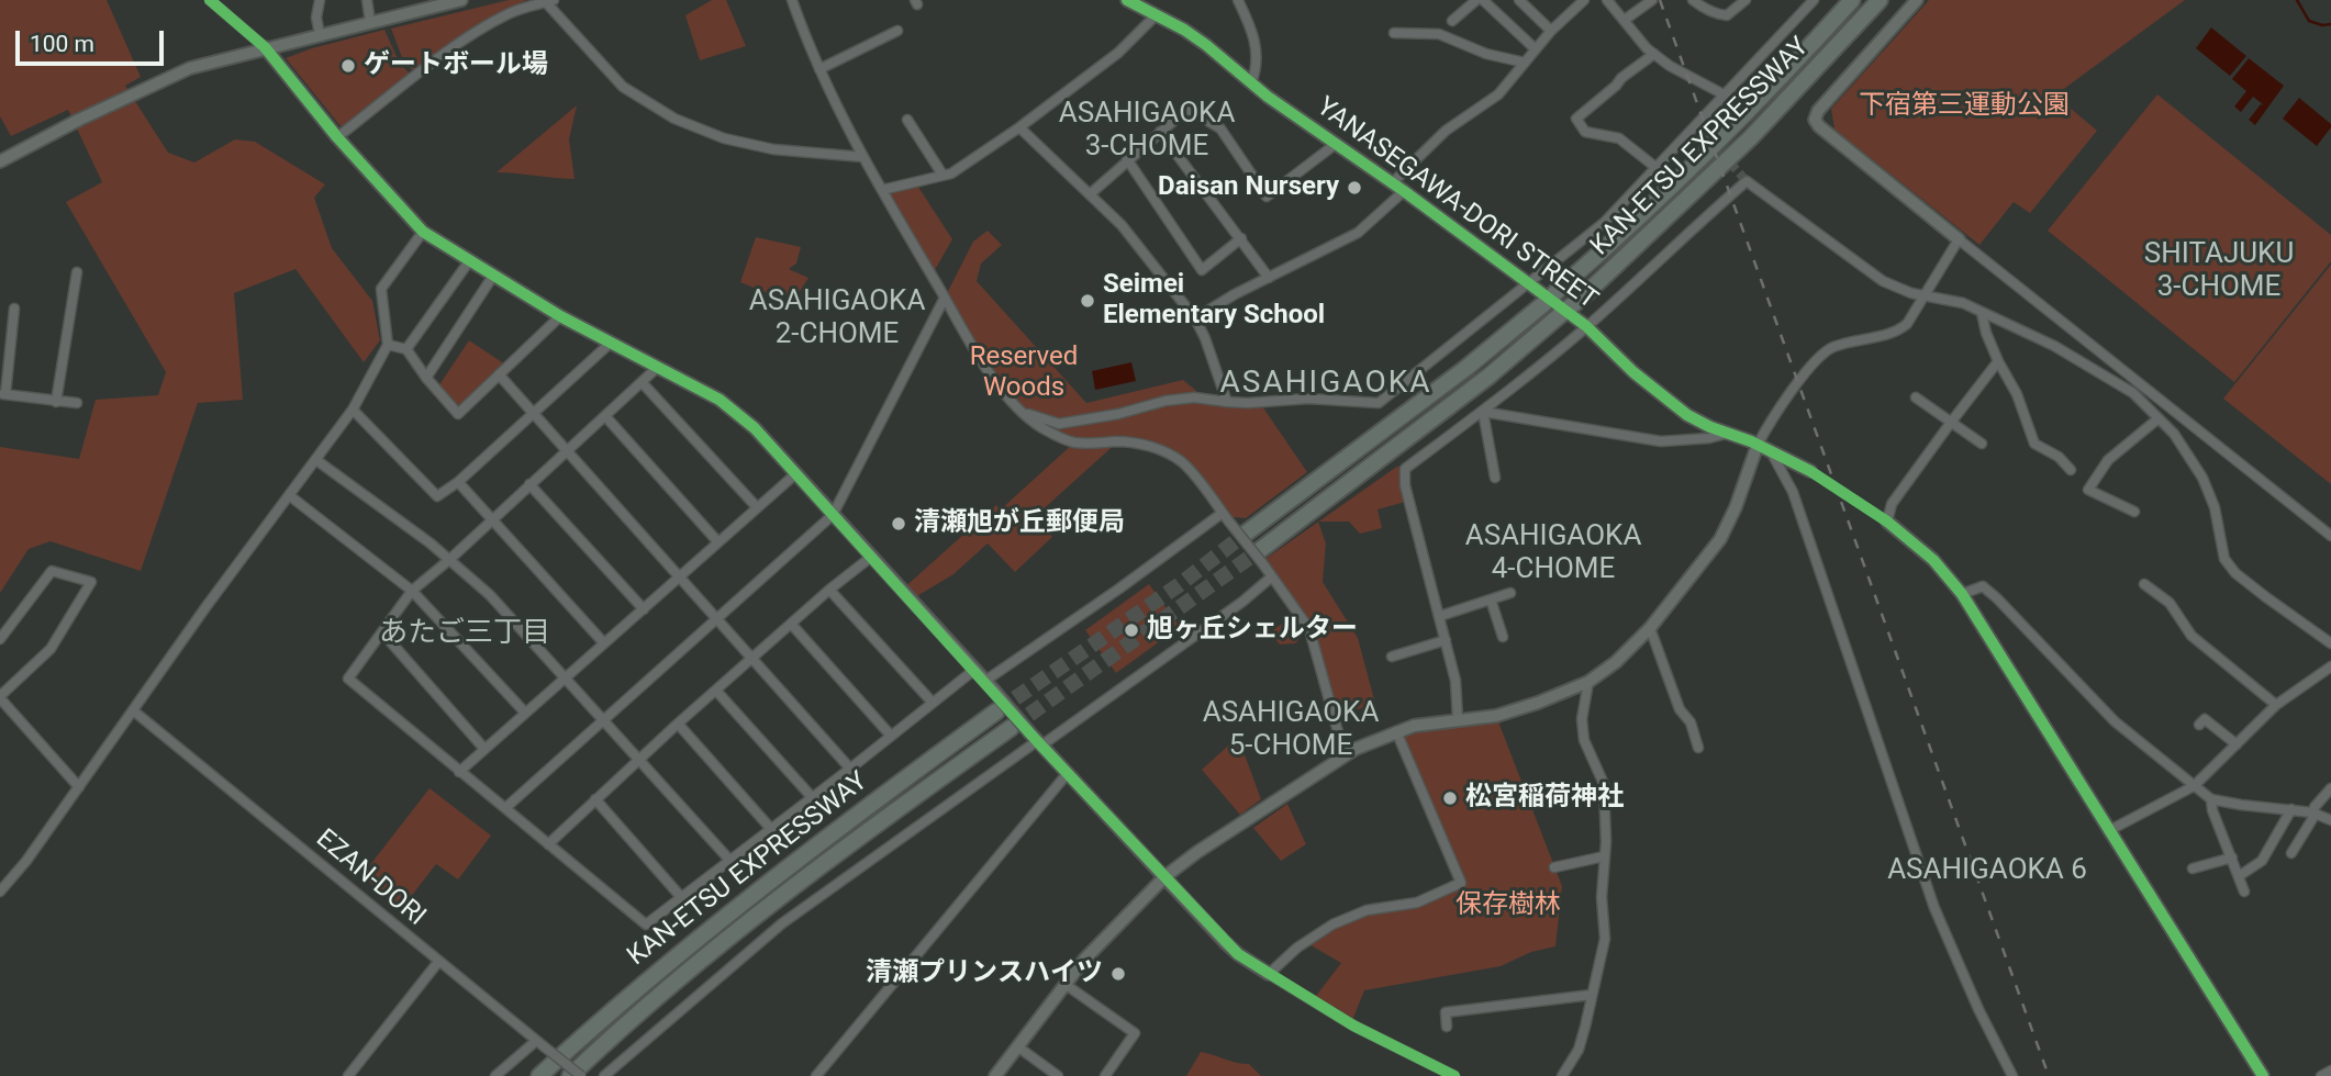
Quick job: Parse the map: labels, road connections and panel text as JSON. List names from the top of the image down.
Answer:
{
  "streets": {
    "highway": ["KAN-ETSU EXPRESSWAY"],
    "street": ["YANASEGAWA-DORI STREET", "EZAN-DORI"]
  },
  "districts": [
    "ASAHIGAOKA 3-CHOME",
    "SHITAJUKU 3-CHOME",
    "ASAHIGAOKA 2-CHOME",
    "ASAHIGAOKA",
    "ASAHIGAOKA 4-CHOME",
    "あたご三丁目",
    "ASAHIGAOKA 5-CHOME",
    "ASAHIGAOKA 6"
  ],
  "parks": ["下宿第三運動公園", "Reserved Woods", "保存樹林"],
  "places": [
    "ゲートボール場",
    "Daisan Nursery",
    "Seimei Elementary School",
    "清瀬旭が丘郵便局",
    "旭ヶ丘シェルター",
    "松宮稲荷神社",
    "清瀬プリンスハイツ"
  ],
  "scale_bar": "100 m"
}
